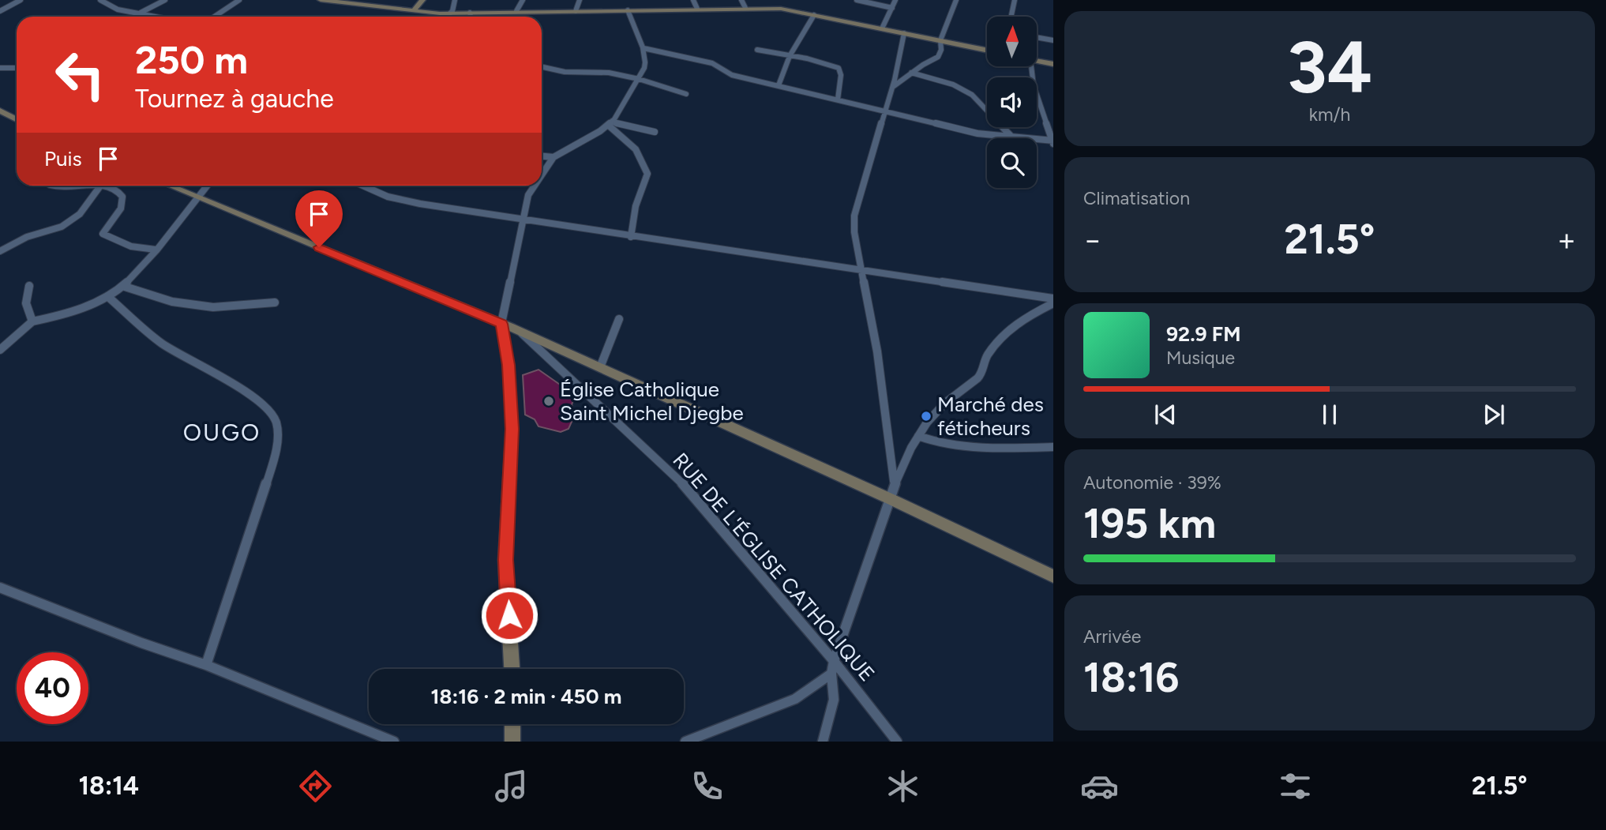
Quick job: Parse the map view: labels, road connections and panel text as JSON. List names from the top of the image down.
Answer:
{
  "streets": {
    "street": ["RUE DE L'ÉGLISE CATHOLIQUE"]
  },
  "districts": ["OUGO"],
  "places": ["Église Catholique Saint Michel Djegbe", "Marché des féticheurs"],
  "north": "top",
  "page": {
    "tile": [
      ["34", "km/h"],
      "Climatisation",
      ["Autonomie · 39%", "195 km"],
      ["Arrivée", "18:16"]
    ],
    "turn": ["250 m", "Tournez à gauche"],
    "then": "Puis",
    "heat": ["−", "21.5°", "+"],
    "song": ["92.9 FM", "Musique"],
    "limit": "40",
    "trip": "18:16 · 2 min · 450 m",
    "tabs": ["18:14", "21.5°"]
  }
}
